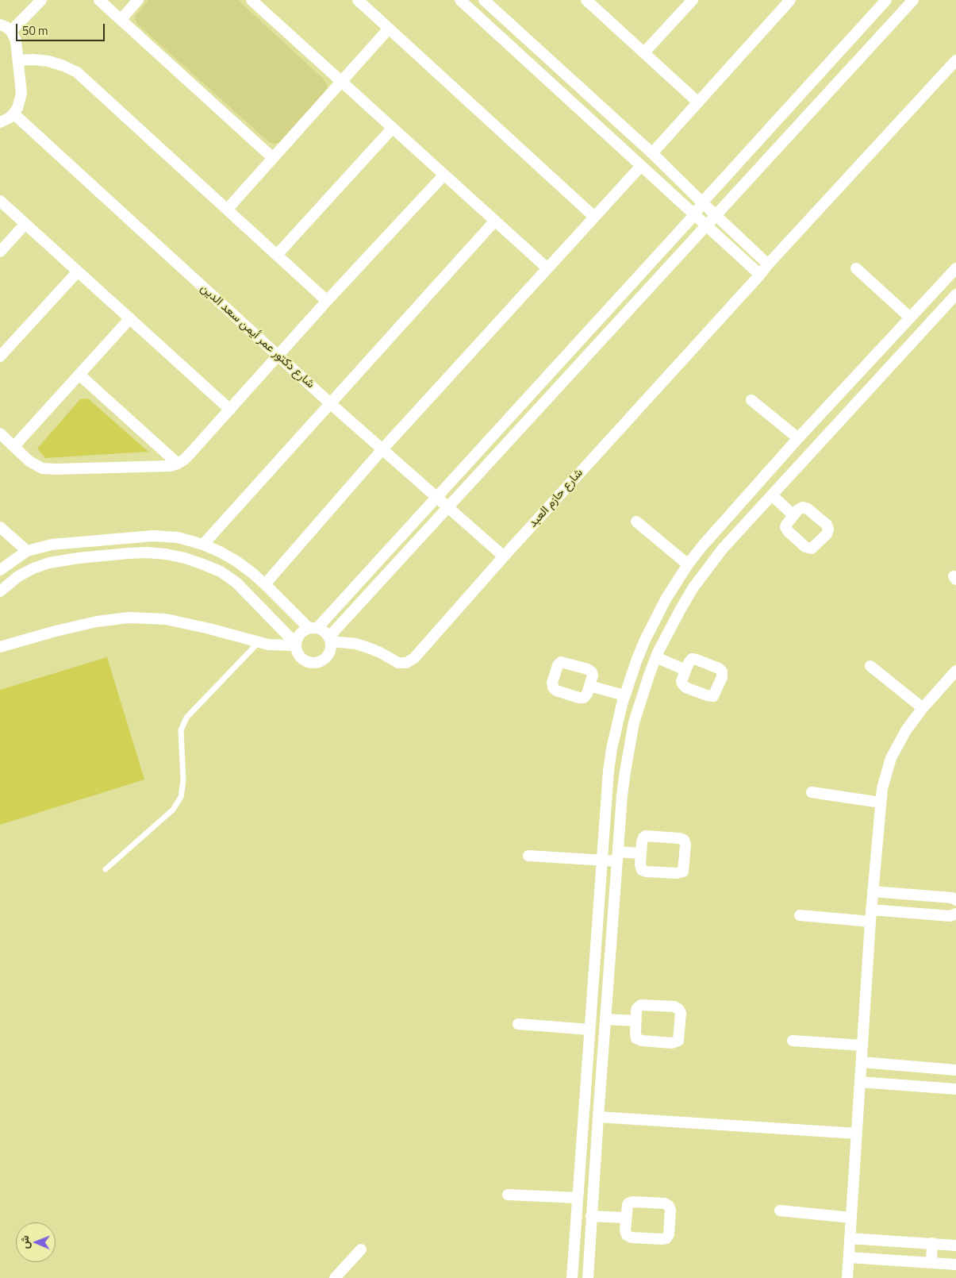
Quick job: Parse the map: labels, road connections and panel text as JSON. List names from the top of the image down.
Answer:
{
  "streets": {
    "street": ["شارع دكتور عمر أيمن سعد الدين", "شارع حازم العبد"]
  },
  "crossings": [
    ["شارع دكتور عمر أيمن سعد الدين", "شارع حازم العبد"]
  ],
  "scale_bar": "50 m",
  "north": "left"
}
